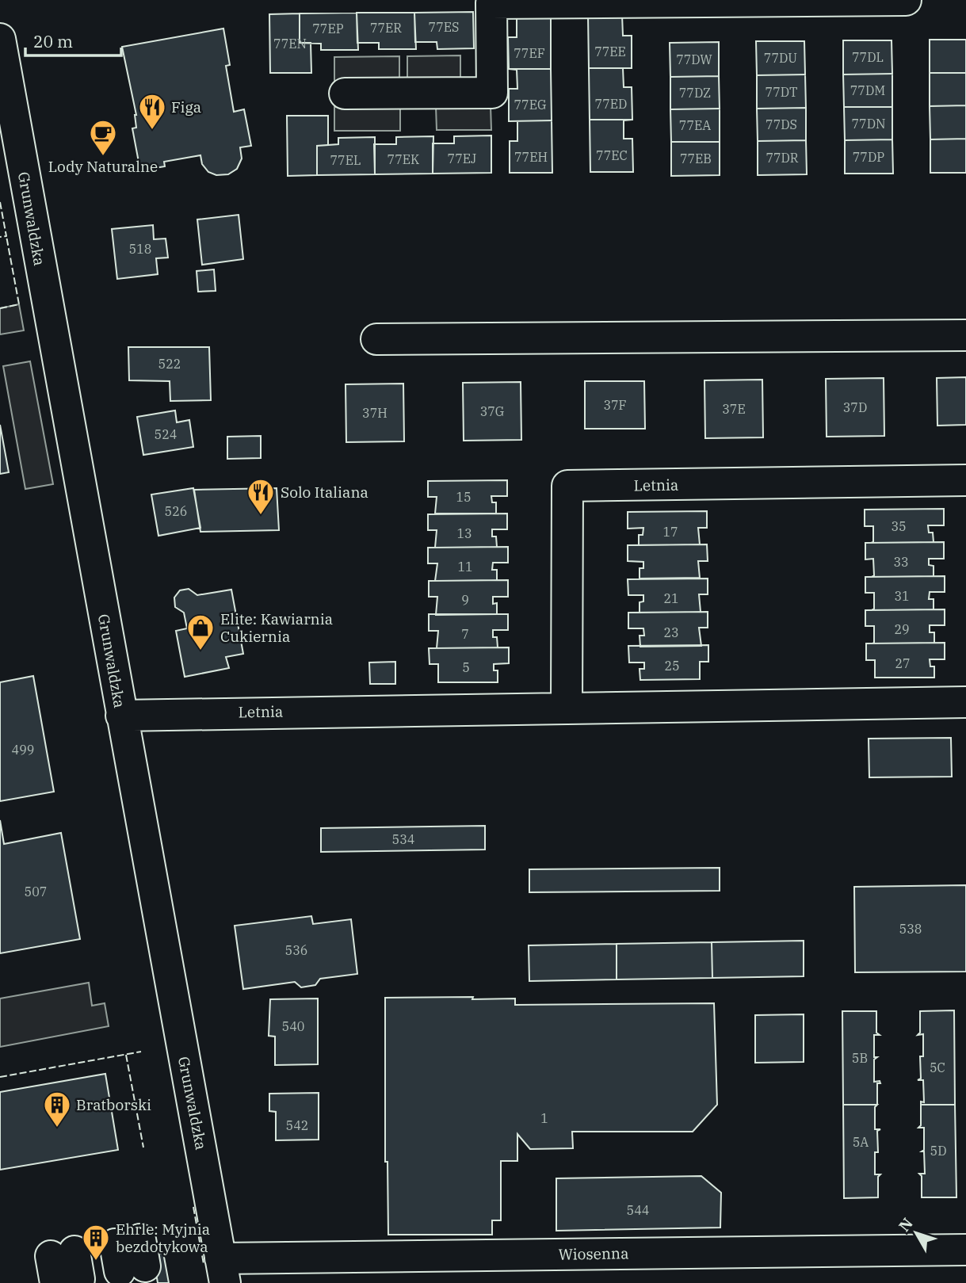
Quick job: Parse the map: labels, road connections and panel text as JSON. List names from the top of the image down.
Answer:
{
  "streets": {
    "street": ["Grunwaldzka", "Letnia", "Wiosenna"]
  },
  "crossings": [
    ["Grunwaldzka", "Letnia"],
    ["Grunwaldzka", "Wiosenna"]
  ],
  "places": {
    "restaurant": ["Figa", "Solo Italiana"],
    "cafe": ["Lody Naturalne"],
    "shop": ["Elite: Kawiarnia Cukiernia"],
    "building": ["Bratborski", "Ehrle: Myjnia bezdotykowa"]
  },
  "house_numbers": [
    "77ES",
    "77ER",
    "77EP",
    "77EN",
    "77EE",
    "77EF",
    "77DL",
    "77DU",
    "77DW",
    "77DM",
    "77DT",
    "77DZ",
    "77ED",
    "77EG",
    "77DN",
    "77DS",
    "77EA",
    "77EC",
    "77EH",
    "77DP",
    "77DR",
    "77EJ",
    "77EB",
    "77EK",
    "77EL",
    "518",
    "522",
    "37F",
    "37D",
    "37E",
    "37G",
    "37H",
    "524",
    "15",
    "526",
    "35",
    "17",
    "13",
    "33",
    "11",
    "31",
    "21",
    "9",
    "29",
    "23",
    "7",
    "27",
    "25",
    "5",
    "499",
    "534",
    "507",
    "538",
    "536",
    "540",
    "5B",
    "5C",
    "1",
    "542",
    "5A",
    "5D",
    "544"
  ],
  "scale_bar": "20 m",
  "north": "top left"
}
